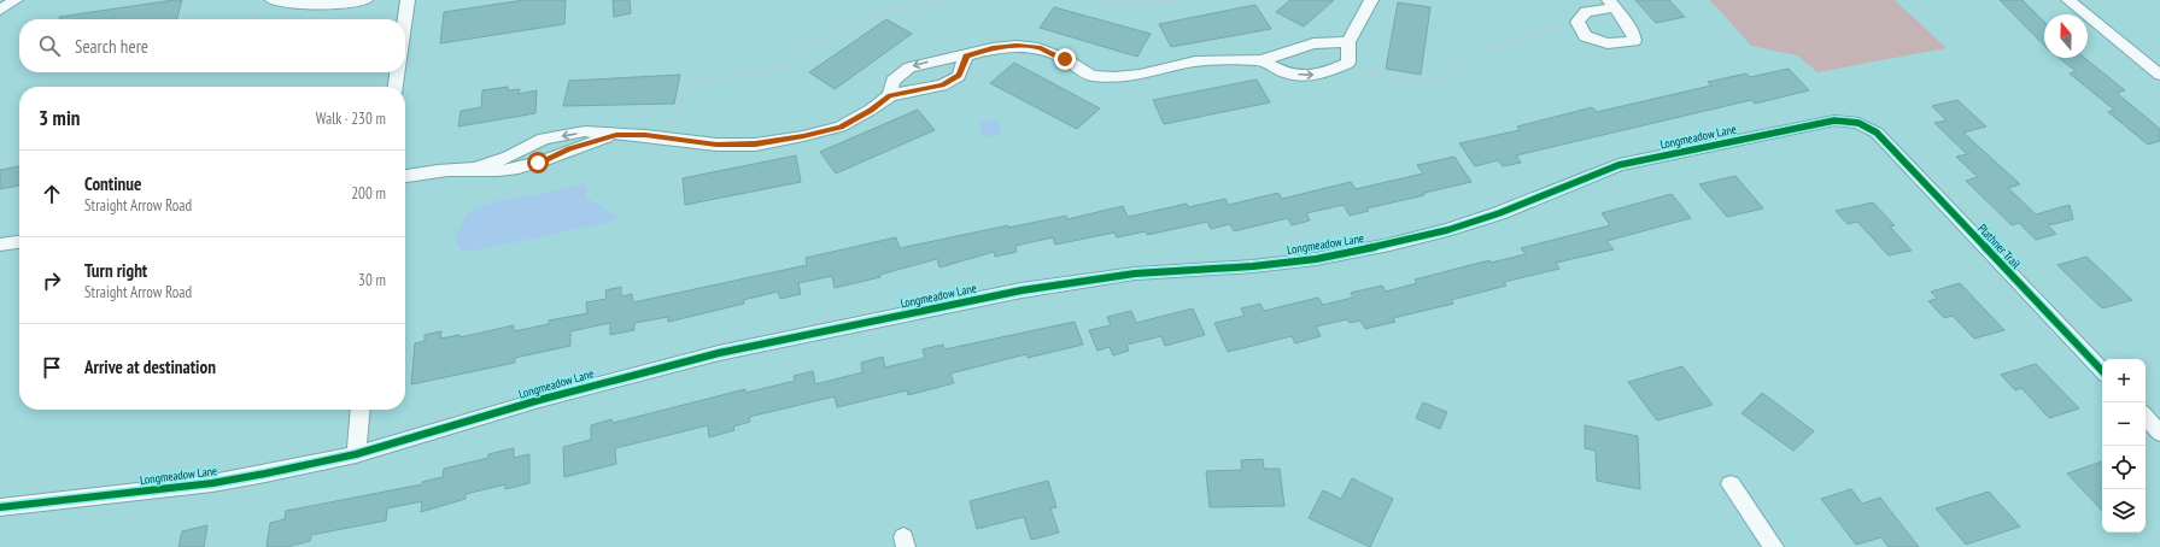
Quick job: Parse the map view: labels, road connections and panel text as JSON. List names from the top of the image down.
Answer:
{
  "streets": {
    "street": ["Longmeadow Lane", "Plathner Trail"]
  },
  "crossings": [
    ["Longmeadow Lane", "Plathner Trail"]
  ],
  "north": "top",
  "page": {
    "search": "Search here",
    "heading": ["3 min", "Walk · 230 m"],
    "list": [
      ["Continue", "Straight Arrow Road", "200 m"],
      ["Turn right", "Straight Arrow Road", "30 m"],
      "Arrive at destination"
    ],
    "map_buttons": ["+", "−"]
  }
}
